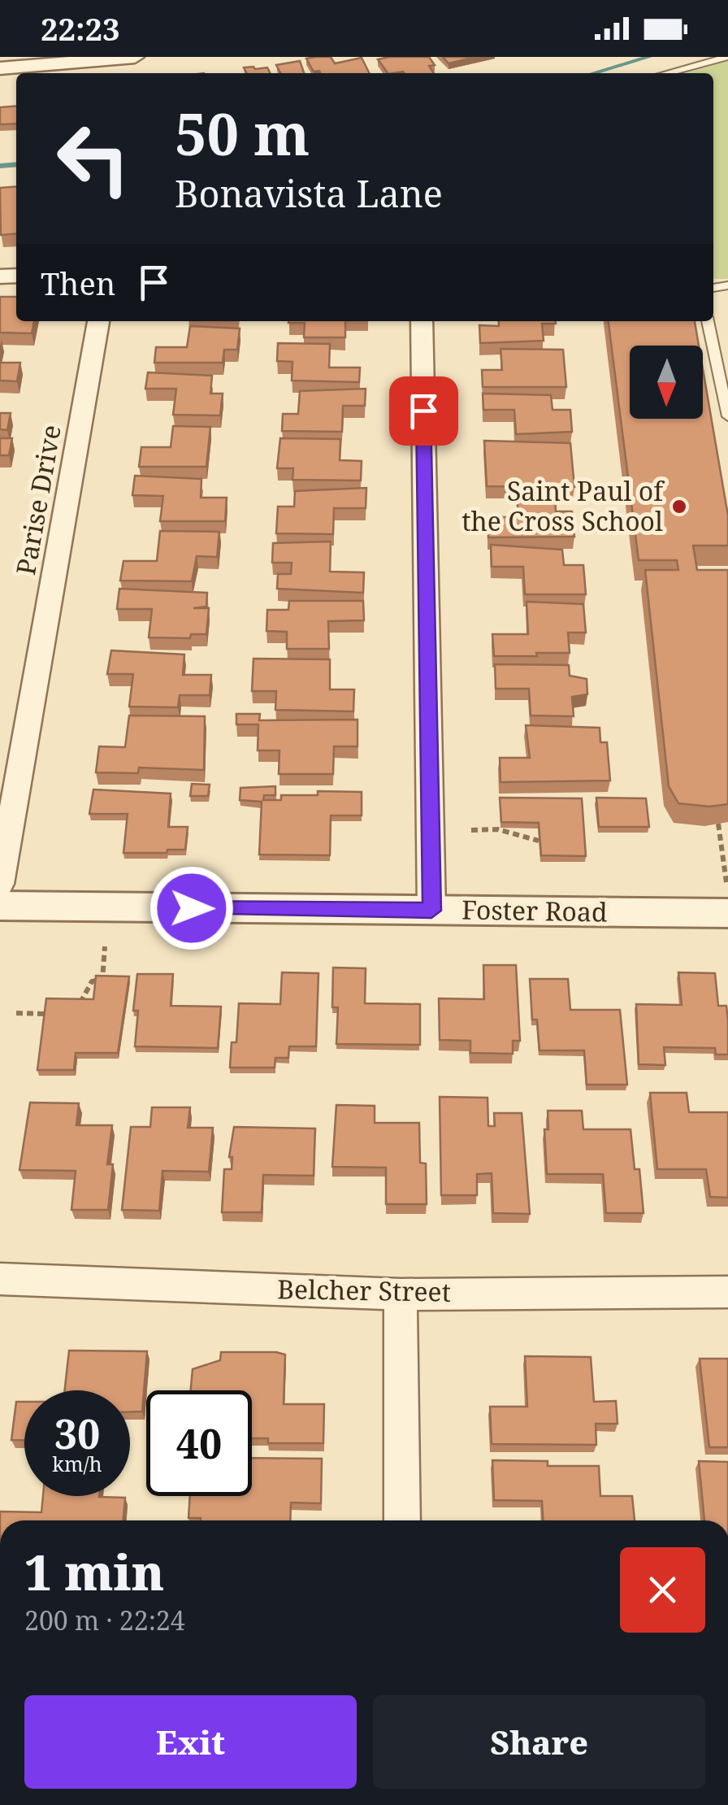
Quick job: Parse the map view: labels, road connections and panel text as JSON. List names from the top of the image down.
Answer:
{
  "streets": {
    "street": ["Parise Drive", "Foster Road", "Belcher Street"]
  },
  "places": ["Saint Paul of the Cross School"],
  "north": "bottom",
  "page": {
    "status": "22:23",
    "turn": ["50 m", "Bonavista Lane"],
    "then": "Then",
    "speed": "30 km/h",
    "limit": "40",
    "heading": ["1 min", "200 m · 22:24"],
    "buttons": ["Exit", "Share"]
  }
}
